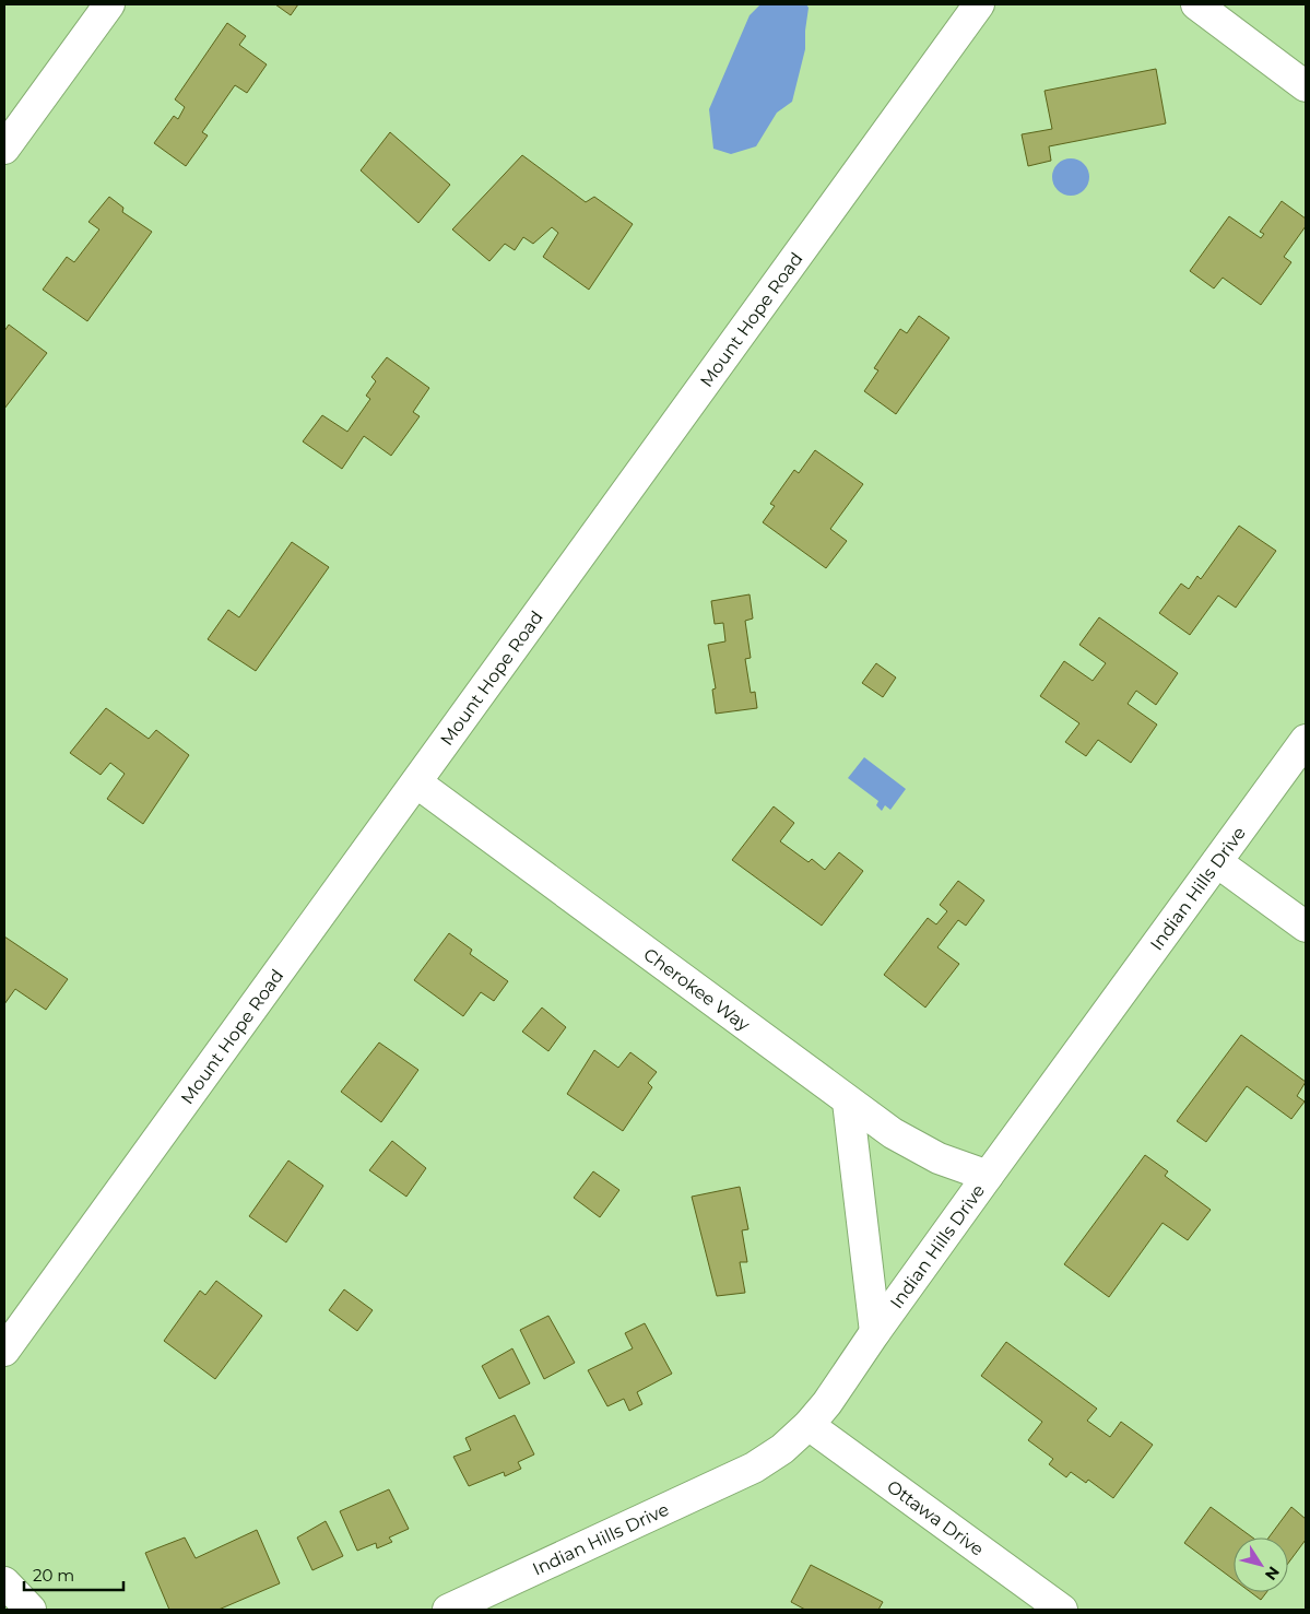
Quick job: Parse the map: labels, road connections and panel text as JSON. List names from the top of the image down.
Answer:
{
  "streets": {
    "street": [
      "Mount Hope Road",
      "Indian Hills Drive",
      "Cherokee Way",
      "Ottawa Drive"
    ]
  },
  "crossings": [
    ["Mount Hope Road", "Cherokee Way"],
    ["Indian Hills Drive", "Cherokee Way"],
    ["Indian Hills Drive", "Ottawa Drive"]
  ],
  "scale_bar": "20 m",
  "north": "bottom right"
}
